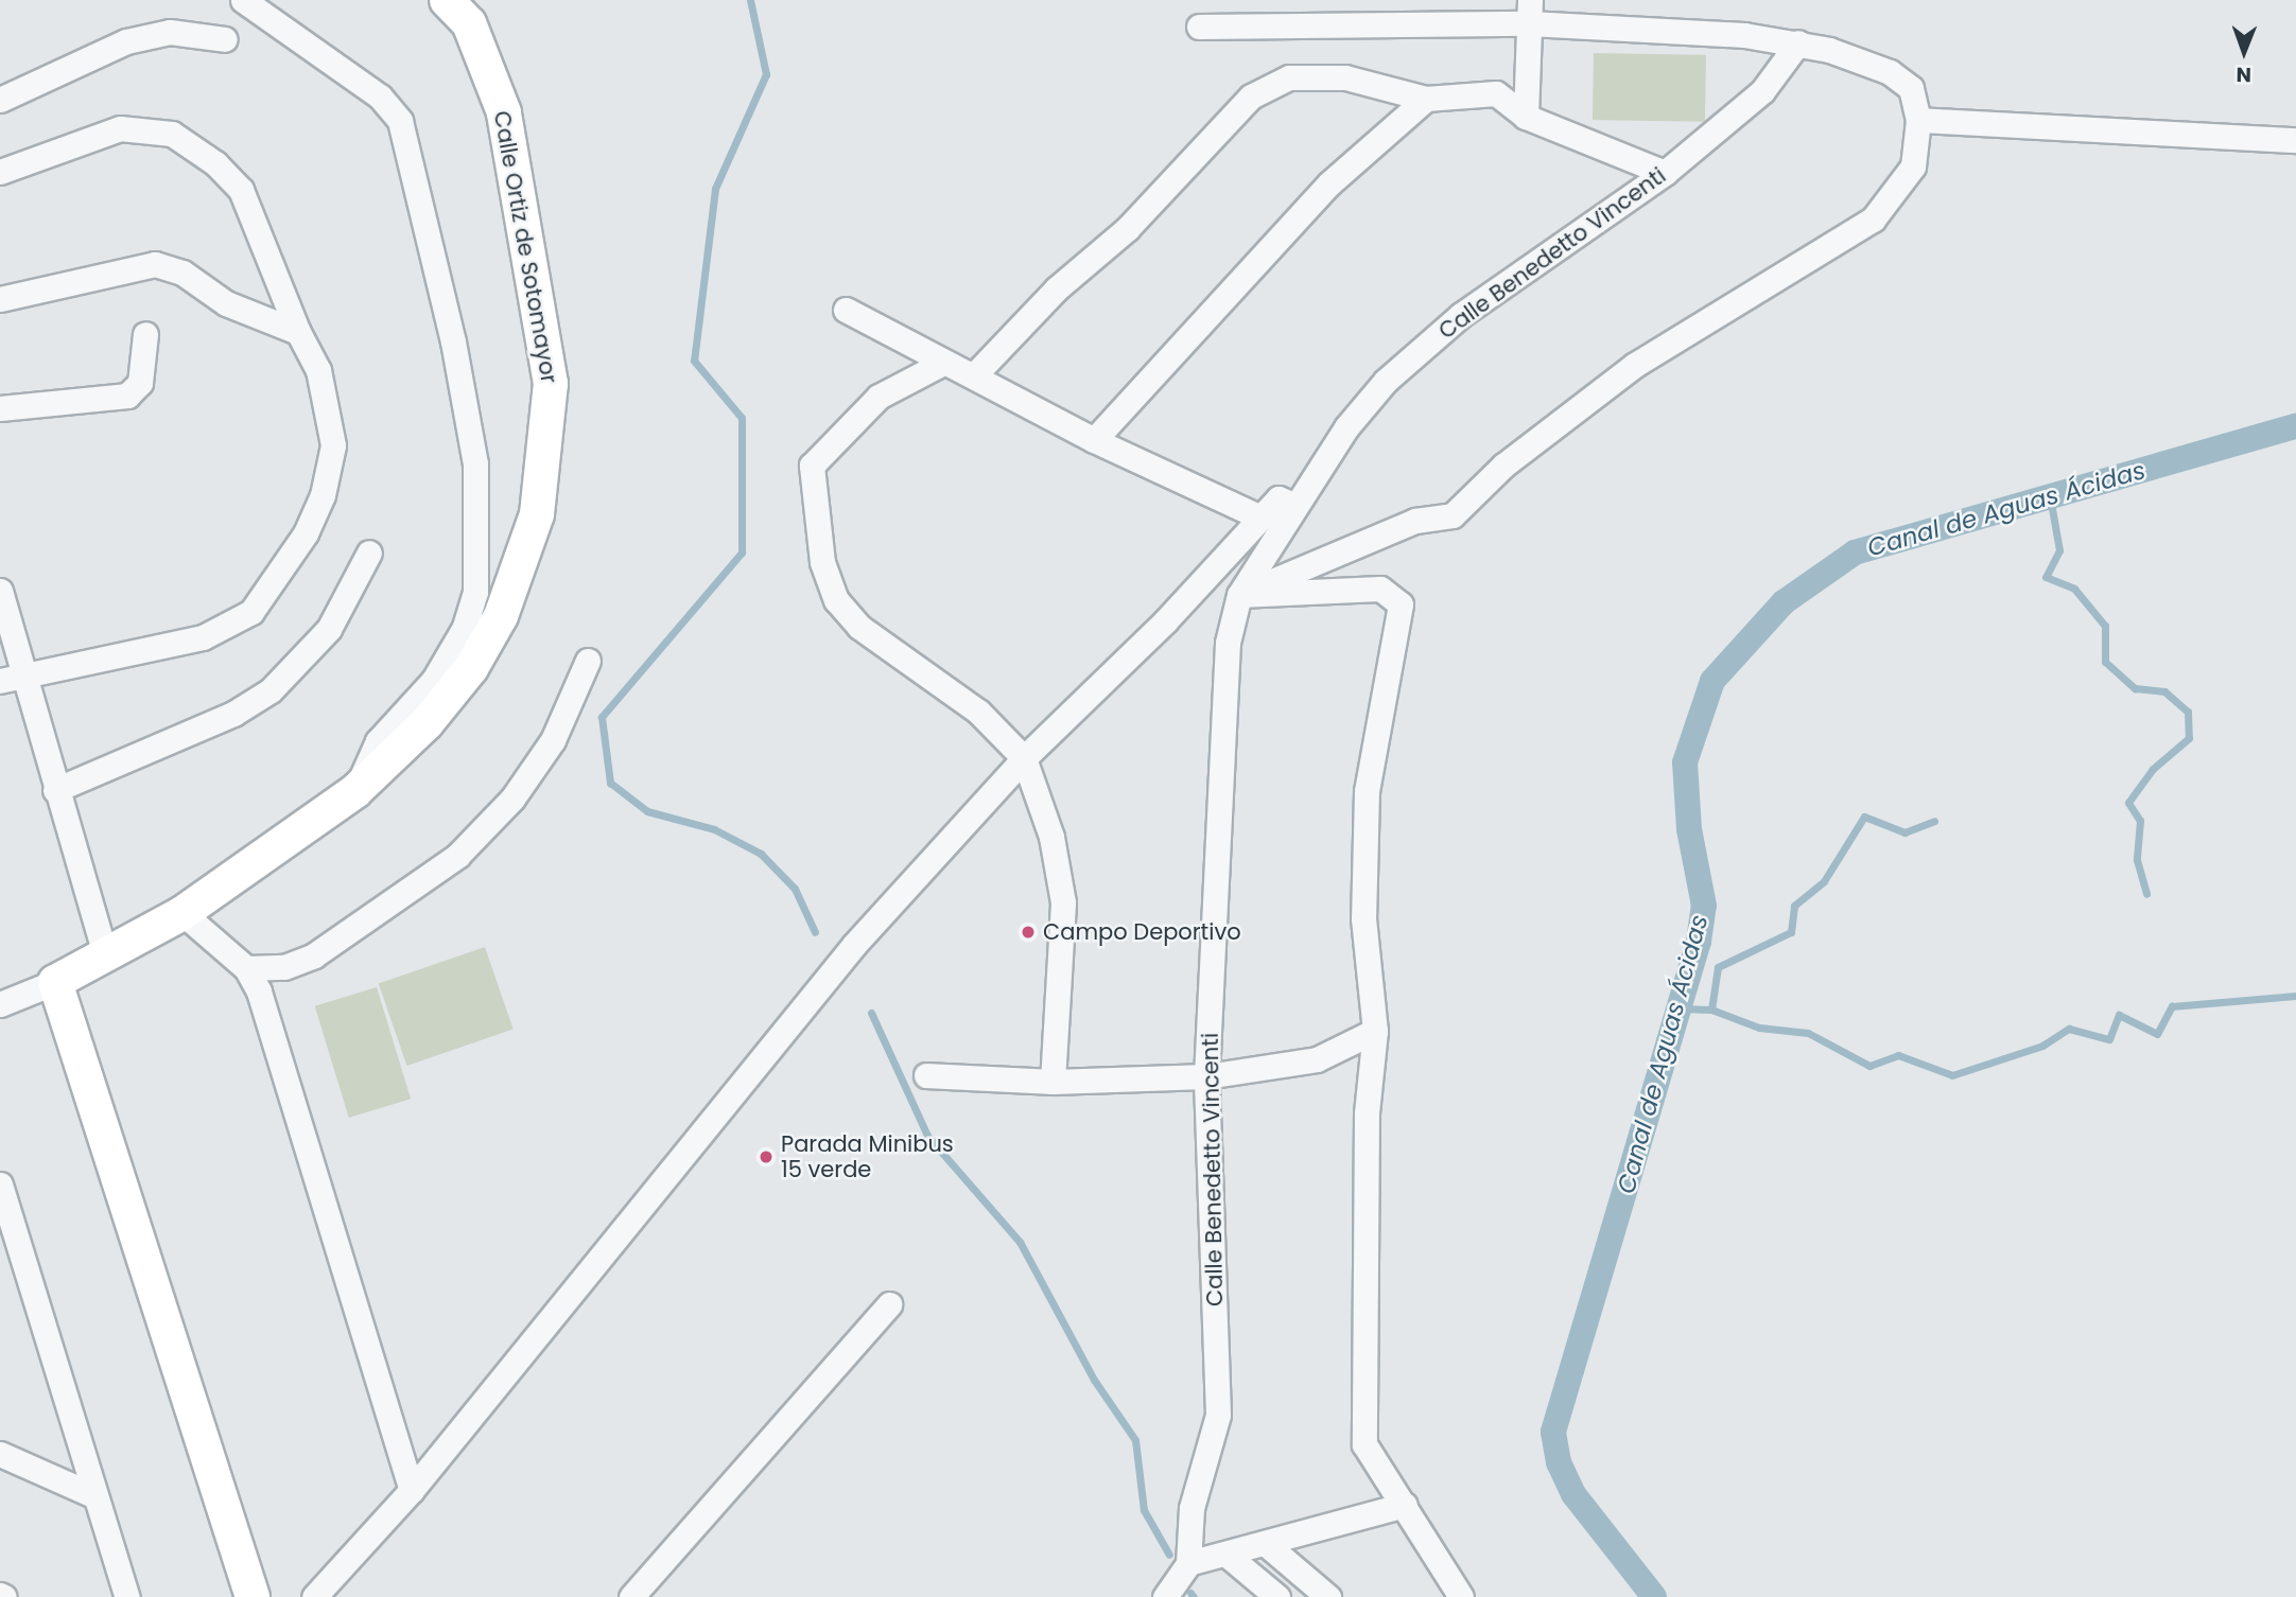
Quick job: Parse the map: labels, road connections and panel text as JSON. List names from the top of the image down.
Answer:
{
  "streets": {
    "street": ["Calle Ortiz de Sotomayor", "Calle Benedetto Vincenti"]
  },
  "water": ["Canal de Aguas Ácidas"],
  "places": ["Campo Deportivo", "Parada Minibus 15 verde"],
  "north": "bottom"
}
